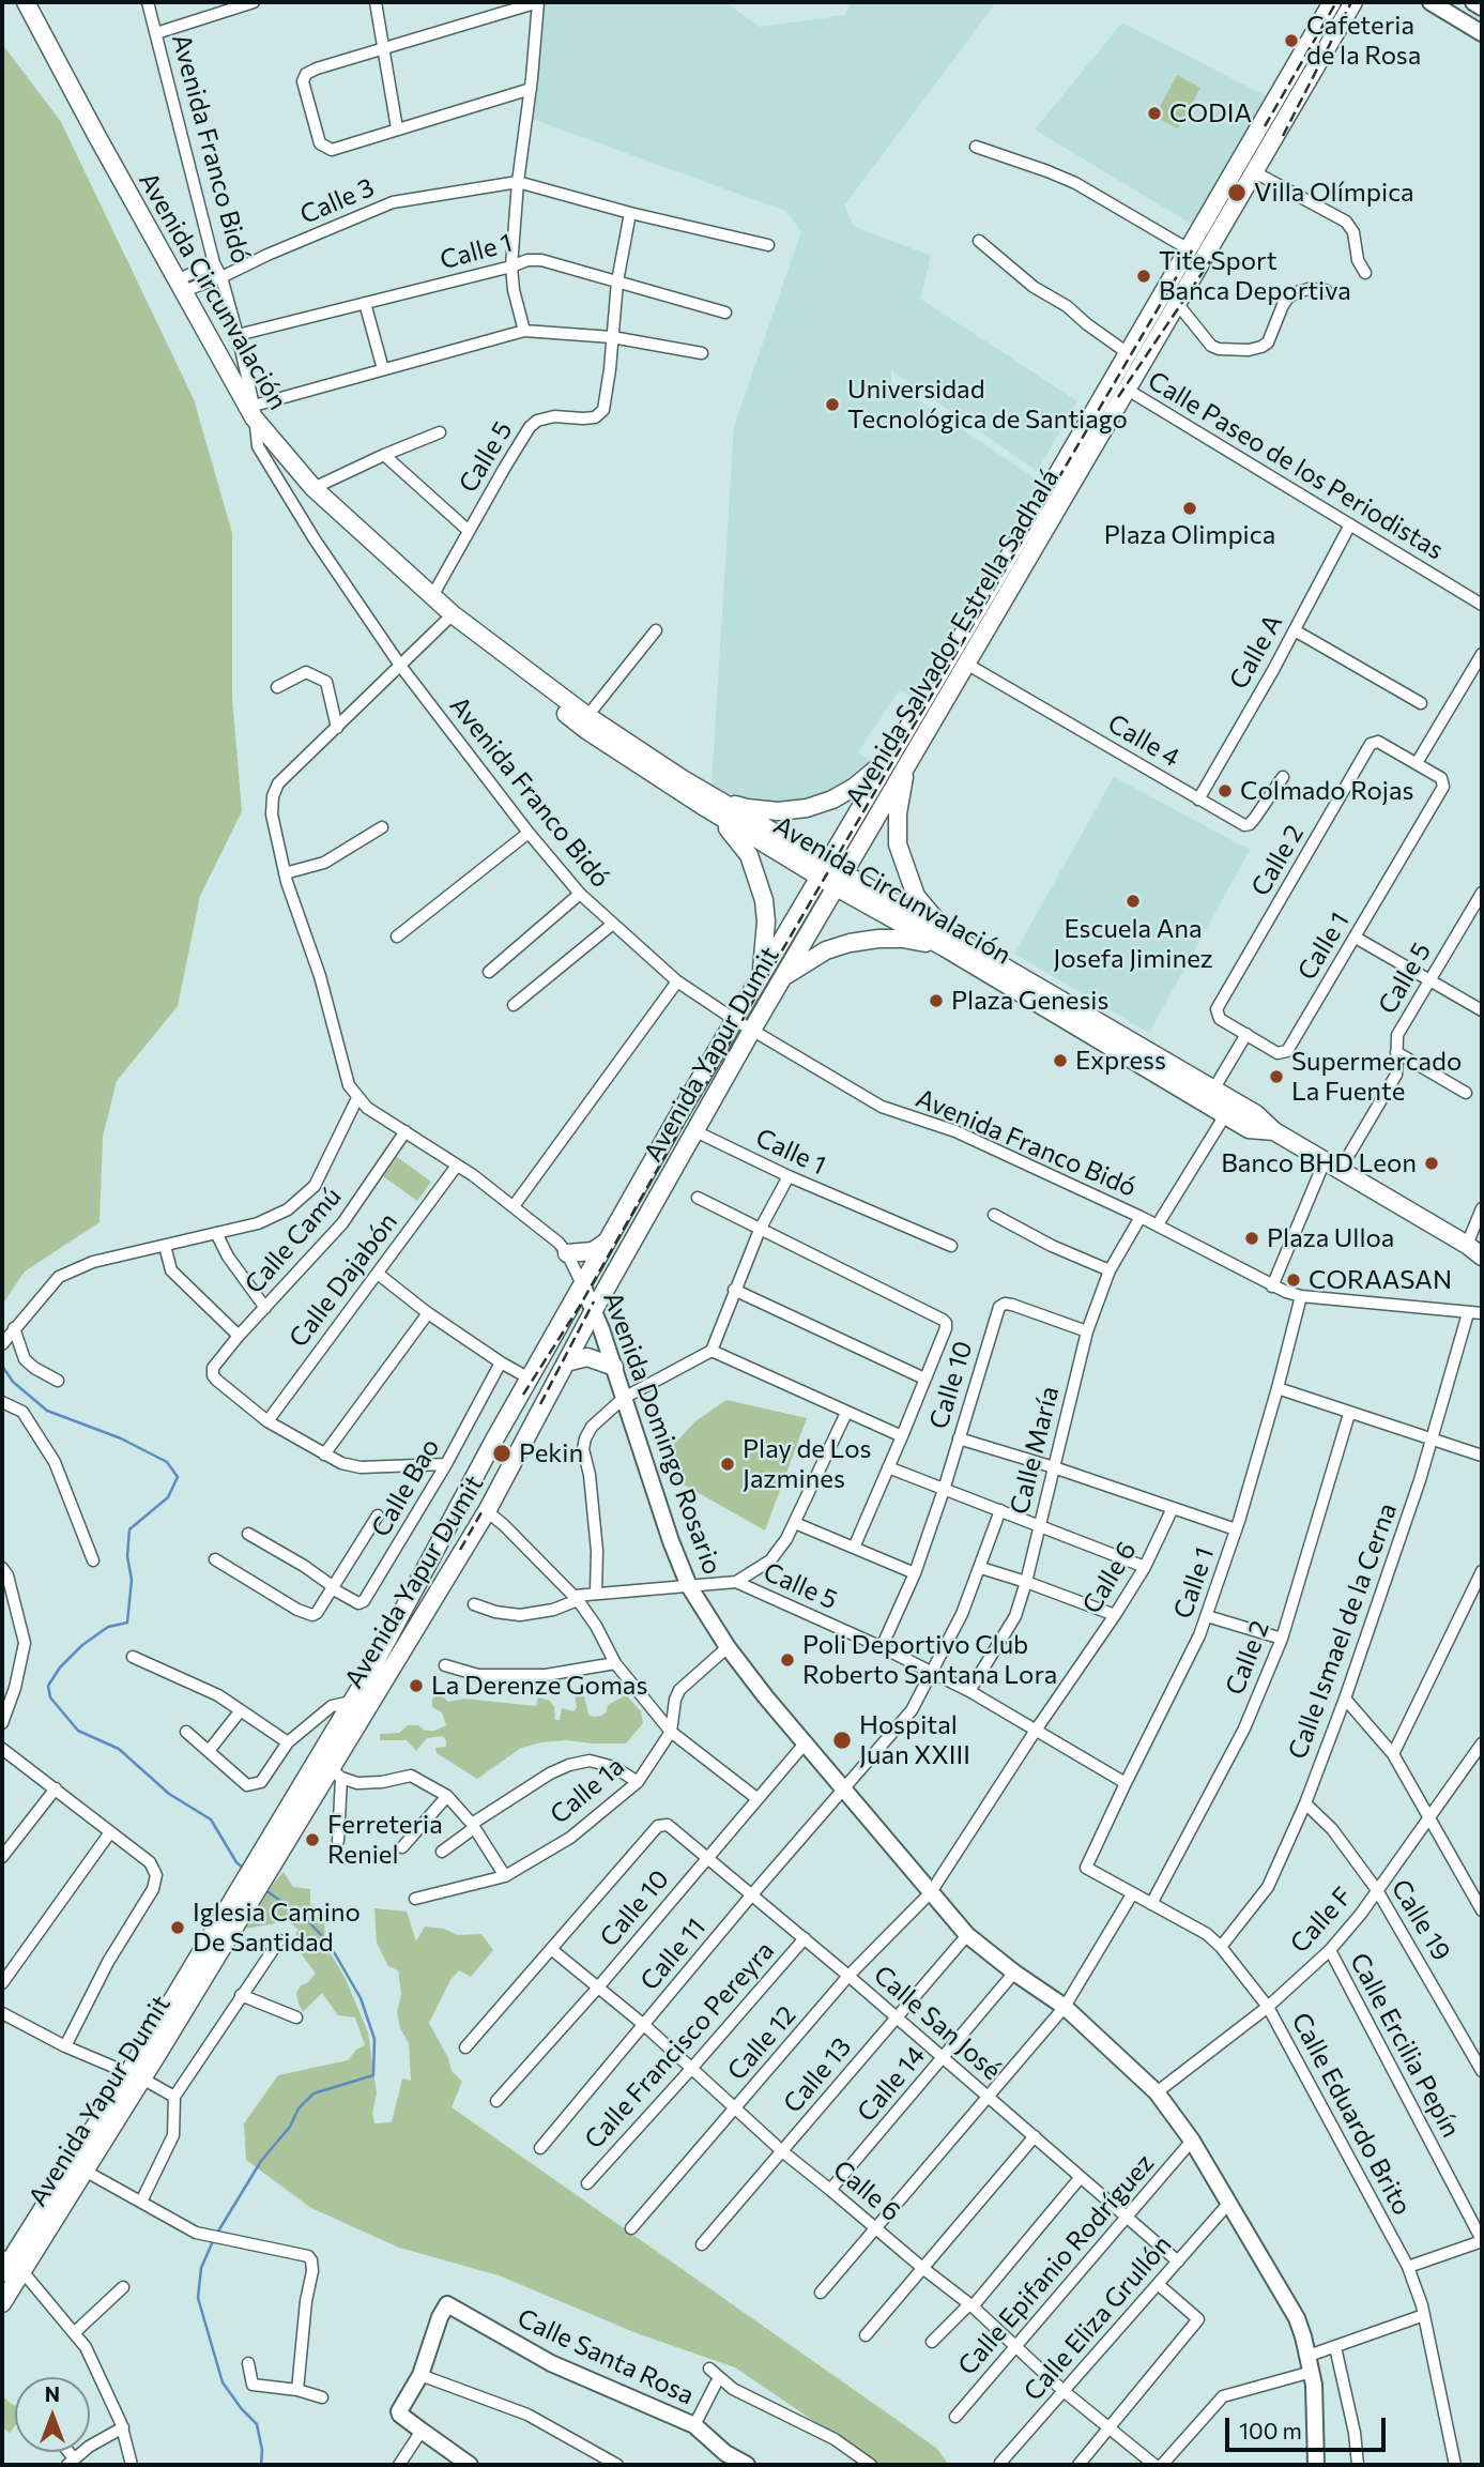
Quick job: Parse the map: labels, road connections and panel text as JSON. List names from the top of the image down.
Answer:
{
  "streets": {
    "main road": [
      "Avenida Circunvalación",
      "Avenida Salvador Estrella Sadhalá",
      "Avenida Yapur Dumit",
      "Avenida Domingo Rosario",
      "Calle Santa Rosa"
    ],
    "street": [
      "Avenida Franco Bidó",
      "Calle 3",
      "Calle 1",
      "Calle 5",
      "Calle Paseo de los Periodistas",
      "Calle A",
      "Calle 4",
      "Calle 2",
      "Calle Camú",
      "Calle Dajabón",
      "Calle 10",
      "Calle María",
      "Calle Bao",
      "Calle 6",
      "Calle Ismael de la Cerna",
      "Calle 1a",
      "Calle F",
      "Calle 19",
      "Calle 11",
      "Calle San José",
      "Calle 12",
      "Calle Francisco Pereyra",
      "Calle Ercilia Pepín",
      "Calle 13",
      "Calle 14",
      "Calle Eduardo Brito",
      "Calle Epifanio Rodríguez",
      "Calle Eliza Grullón"
    ]
  },
  "crossings": [
    ["Avenida Franco Bidó", "Calle 3"],
    ["Avenida Franco Bidó", "Calle 1"],
    ["Avenida Franco Bidó", "Avenida Circunvalación"],
    ["Avenida Franco Bidó", "Calle 5"],
    ["Avenida Franco Bidó", "Avenida Yapur Dumit"],
    ["Avenida Franco Bidó", "Avenida Domingo Rosario"],
    ["Avenida Franco Bidó", "Calle María"],
    ["Avenida Franco Bidó", "Calle Ismael de la Cerna"],
    ["Calle 3", "Avenida Circunvalación"],
    ["Calle 1", "Calle 5"],
    ["Calle 1", "Calle 2"],
    ["Calle 1", "Avenida Yapur Dumit"],
    ["Calle 1", "Calle Eduardo Brito"],
    ["Avenida Circunvalación", "Calle 5"],
    ["Avenida Circunvalación", "Avenida Salvador Estrella Sadhalá"],
    ["Avenida Circunvalación", "Avenida Yapur Dumit"],
    ["Avenida Circunvalación", "Avenida Domingo Rosario"],
    ["Calle 5", "Calle 10"],
    ["Calle 5", "Avenida Domingo Rosario"],
    ["Calle 5", "Calle María"],
    ["Calle 5", "Calle 6"],
    ["Calle Paseo de los Periodistas", "Avenida Salvador Estrella Sadhalá"],
    ["Calle Paseo de los Periodistas", "Calle A"],
    ["Avenida Salvador Estrella Sadhalá", "Calle 4"],
    ["Avenida Salvador Estrella Sadhalá", "Avenida Yapur Dumit"],
    ["Calle A", "Calle 4"],
    ["Calle 2", "Calle Eduardo Brito"],
    ["Avenida Yapur Dumit", "Avenida Domingo Rosario"],
    ["Calle Camú", "Calle Dajabón"],
    ["Calle Camú", "Avenida Domingo Rosario"],
    ["Calle Dajabón", "Avenida Domingo Rosario"],
    ["Calle 10", "Avenida Domingo Rosario"],
    ["Calle 10", "Calle María"],
    ["Calle 10", "Calle 6"],
    ["Calle 10", "Calle San José"],
    ["Avenida Domingo Rosario", "Calle 6"],
    ["Avenida Domingo Rosario", "Calle 1a"],
    ["Avenida Domingo Rosario", "Calle F"],
    ["Avenida Domingo Rosario", "Calle 11"],
    ["Avenida Domingo Rosario", "Calle 12"],
    ["Avenida Domingo Rosario", "Calle 13"],
    ["Avenida Domingo Rosario", "Calle 14"],
    ["Avenida Domingo Rosario", "Calle Epifanio Rodríguez"],
    ["Avenida Domingo Rosario", "Calle Eliza Grullón"],
    ["Calle 6", "Calle 11"],
    ["Calle 6", "Calle San José"],
    ["Calle 6", "Calle 12"],
    ["Calle 6", "Calle Francisco Pereyra"],
    ["Calle 6", "Calle 13"],
    ["Calle 6", "Calle 14"],
    ["Calle 6", "Calle Epifanio Rodríguez"],
    ["Calle 6", "Calle Eliza Grullón"],
    ["Calle Ismael de la Cerna", "Calle 19"],
    ["Calle Ismael de la Cerna", "Calle Eduardo Brito"],
    ["Calle F", "Calle 19"],
    ["Calle F", "Calle Ercilia Pepín"],
    ["Calle F", "Calle Eduardo Brito"],
    ["Calle 11", "Calle San José"],
    ["Calle San José", "Calle 12"],
    ["Calle San José", "Calle Francisco Pereyra"],
    ["Calle San José", "Calle 13"],
    ["Calle San José", "Calle 14"],
    ["Calle San José", "Calle Epifanio Rodríguez"],
    ["Calle San José", "Calle Eliza Grullón"]
  ],
  "places": [
    "Cafeteria de la Rosa",
    "CODIA",
    "Villa Olímpica",
    "Tite Sport Banca Deportiva",
    "Universidad Tecnológica de Santiago",
    "Plaza Olimpica",
    "Colmado Rojas",
    "Escuela Ana Josefa Jiminez",
    "Plaza Genesis",
    "Express",
    "Supermercado La Fuente",
    "Banco BHD Leon",
    "Plaza Ulloa",
    "CORAASAN",
    "Pekin",
    "Play de Los Jazmines",
    "Poli Deportivo Club Roberto Santana Lora",
    "La Derenze Gomas",
    "Hospital Juan XXIII",
    "Ferreteria Reniel",
    "Iglesia Camino De Santidad"
  ],
  "scale_bar": "100 m",
  "north": "top"
}
